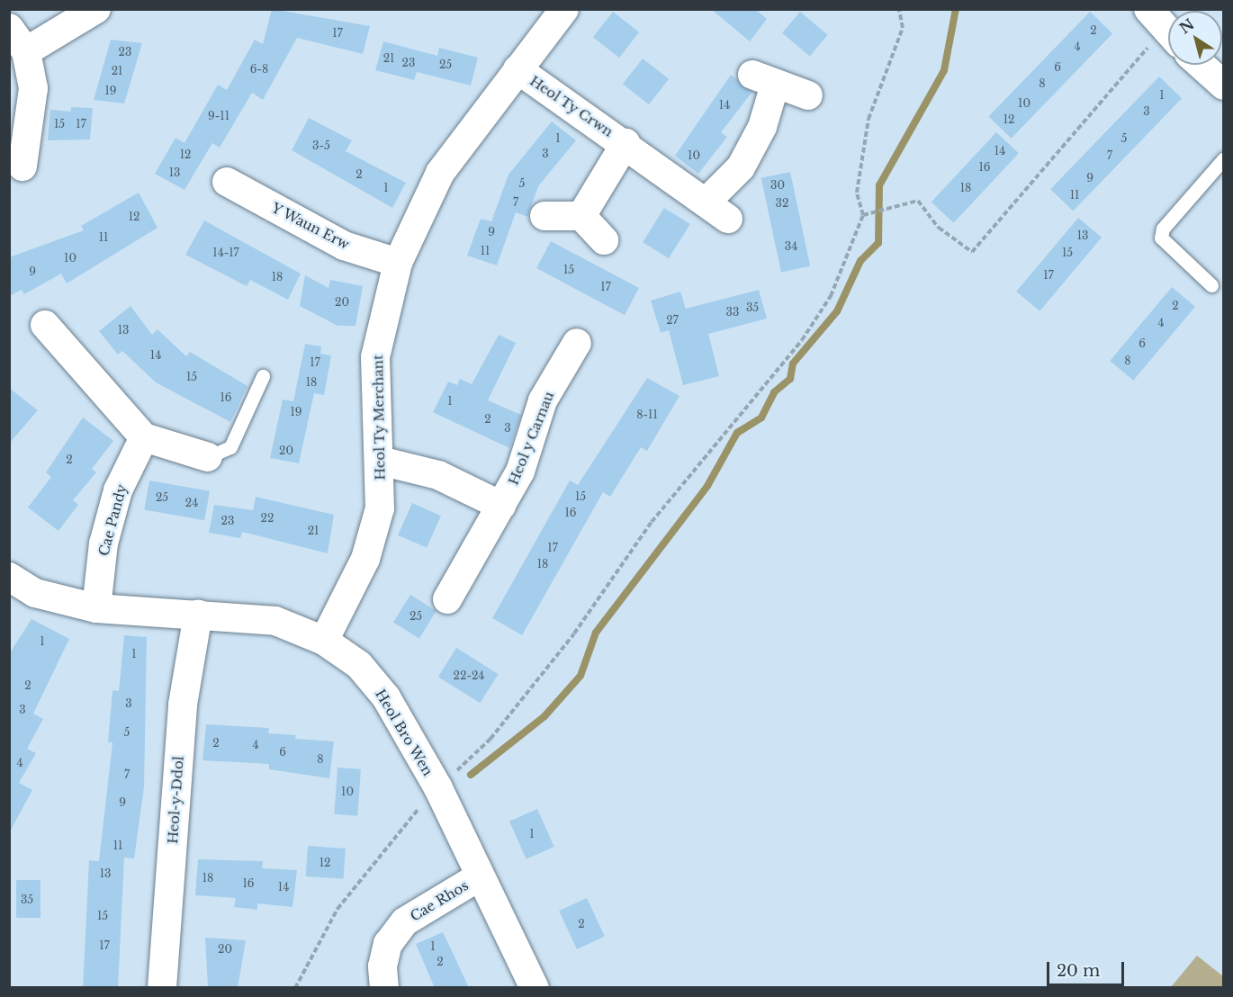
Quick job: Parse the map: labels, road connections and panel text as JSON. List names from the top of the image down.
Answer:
{
  "streets": {
    "street": [
      "Heol Ty Crwn",
      "Y Waun Erw",
      "Heol Ty Merchant",
      "Heol y Carnau",
      "Cae Pandy",
      "Heol Bro Wen",
      "Heol-y-Ddol",
      "Cae Rhos"
    ]
  },
  "crossings": [
    ["Heol Ty Crwn", "Heol Ty Merchant"],
    ["Y Waun Erw", "Heol Ty Merchant"],
    ["Heol Ty Merchant", "Heol Bro Wen"],
    ["Cae Pandy", "Heol Bro Wen"],
    ["Heol Bro Wen", "Heol-y-Ddol"],
    ["Heol Bro Wen", "Cae Rhos"]
  ],
  "house_numbers": [
    "2",
    "17",
    "4",
    "23",
    "21",
    "23",
    "25",
    "6",
    "6-8",
    "21",
    "8",
    "19",
    "1",
    "10",
    "14",
    "3",
    "9-11",
    "12",
    "15",
    "17",
    "1",
    "5",
    "3-5",
    "14",
    "3",
    "12",
    "10",
    "7",
    "16",
    "13",
    "2",
    "9",
    "5",
    "30",
    "1",
    "18",
    "11",
    "7",
    "32",
    "12",
    "9",
    "13",
    "11",
    "34",
    "11",
    "14-17",
    "15",
    "10",
    "15",
    "9",
    "17",
    "18",
    "17",
    "20",
    "2",
    "35",
    "33",
    "27",
    "4",
    "13",
    "6",
    "14",
    "8",
    "17",
    "15",
    "18",
    "16",
    "1",
    "19",
    "8-11",
    "2",
    "3",
    "20",
    "2",
    "15",
    "25",
    "24",
    "16",
    "22",
    "23",
    "21",
    "17",
    "18",
    "25",
    "1",
    "1",
    "22-24",
    "2",
    "3",
    "3",
    "5",
    "2",
    "4",
    "6",
    "8",
    "4",
    "7",
    "10",
    "9",
    "1",
    "11",
    "12",
    "13",
    "18",
    "16",
    "14",
    "35",
    "15",
    "2",
    "17",
    "1",
    "20",
    "2"
  ],
  "scale_bar": "20 m",
  "north": "top left"
}
